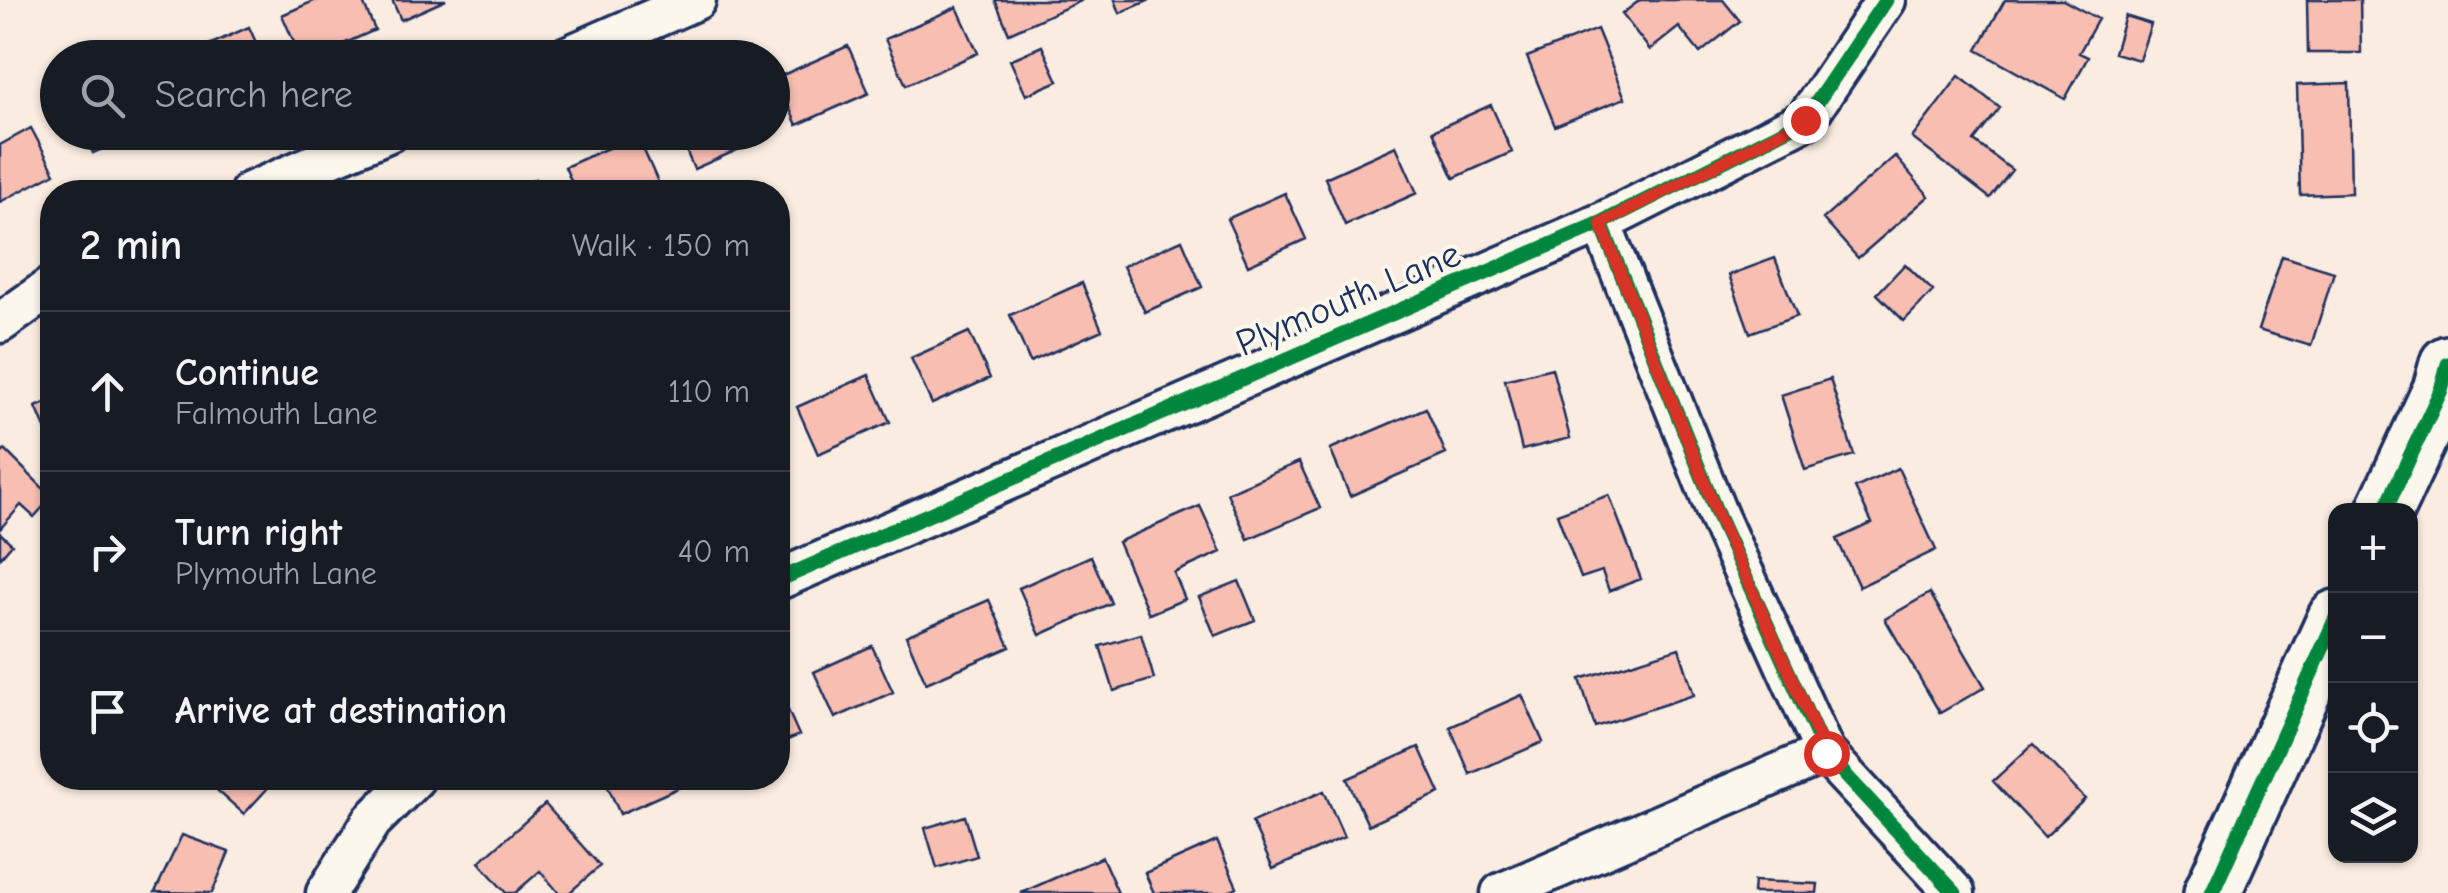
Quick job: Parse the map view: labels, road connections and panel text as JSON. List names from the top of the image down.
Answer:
{
  "streets": {
    "street": ["Plymouth Lane"]
  },
  "page": {
    "search": "Search here",
    "heading": ["2 min", "Walk · 150 m"],
    "list": [
      ["Continue", "Falmouth Lane", "110 m"],
      ["Turn right", "Plymouth Lane", "40 m"],
      "Arrive at destination"
    ],
    "map_buttons": ["+", "−"]
  }
}
